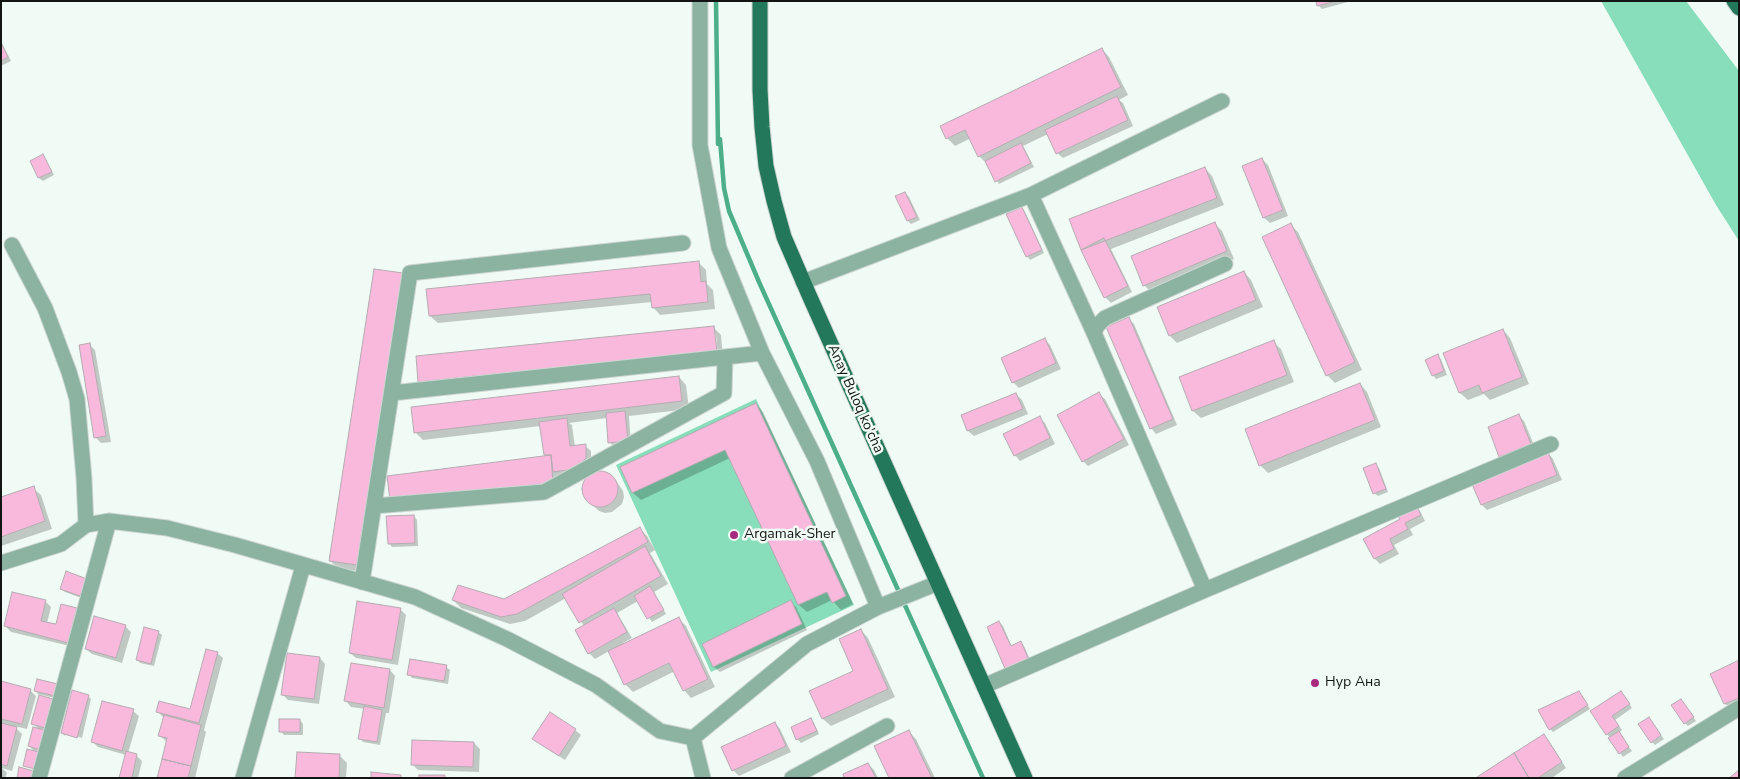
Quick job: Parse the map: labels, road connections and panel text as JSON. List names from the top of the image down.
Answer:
{
  "streets": {
    "main road": ["Anay Buloq ko'cha"]
  },
  "places": ["Argamak-Sher", "Нур Ана"]
}
